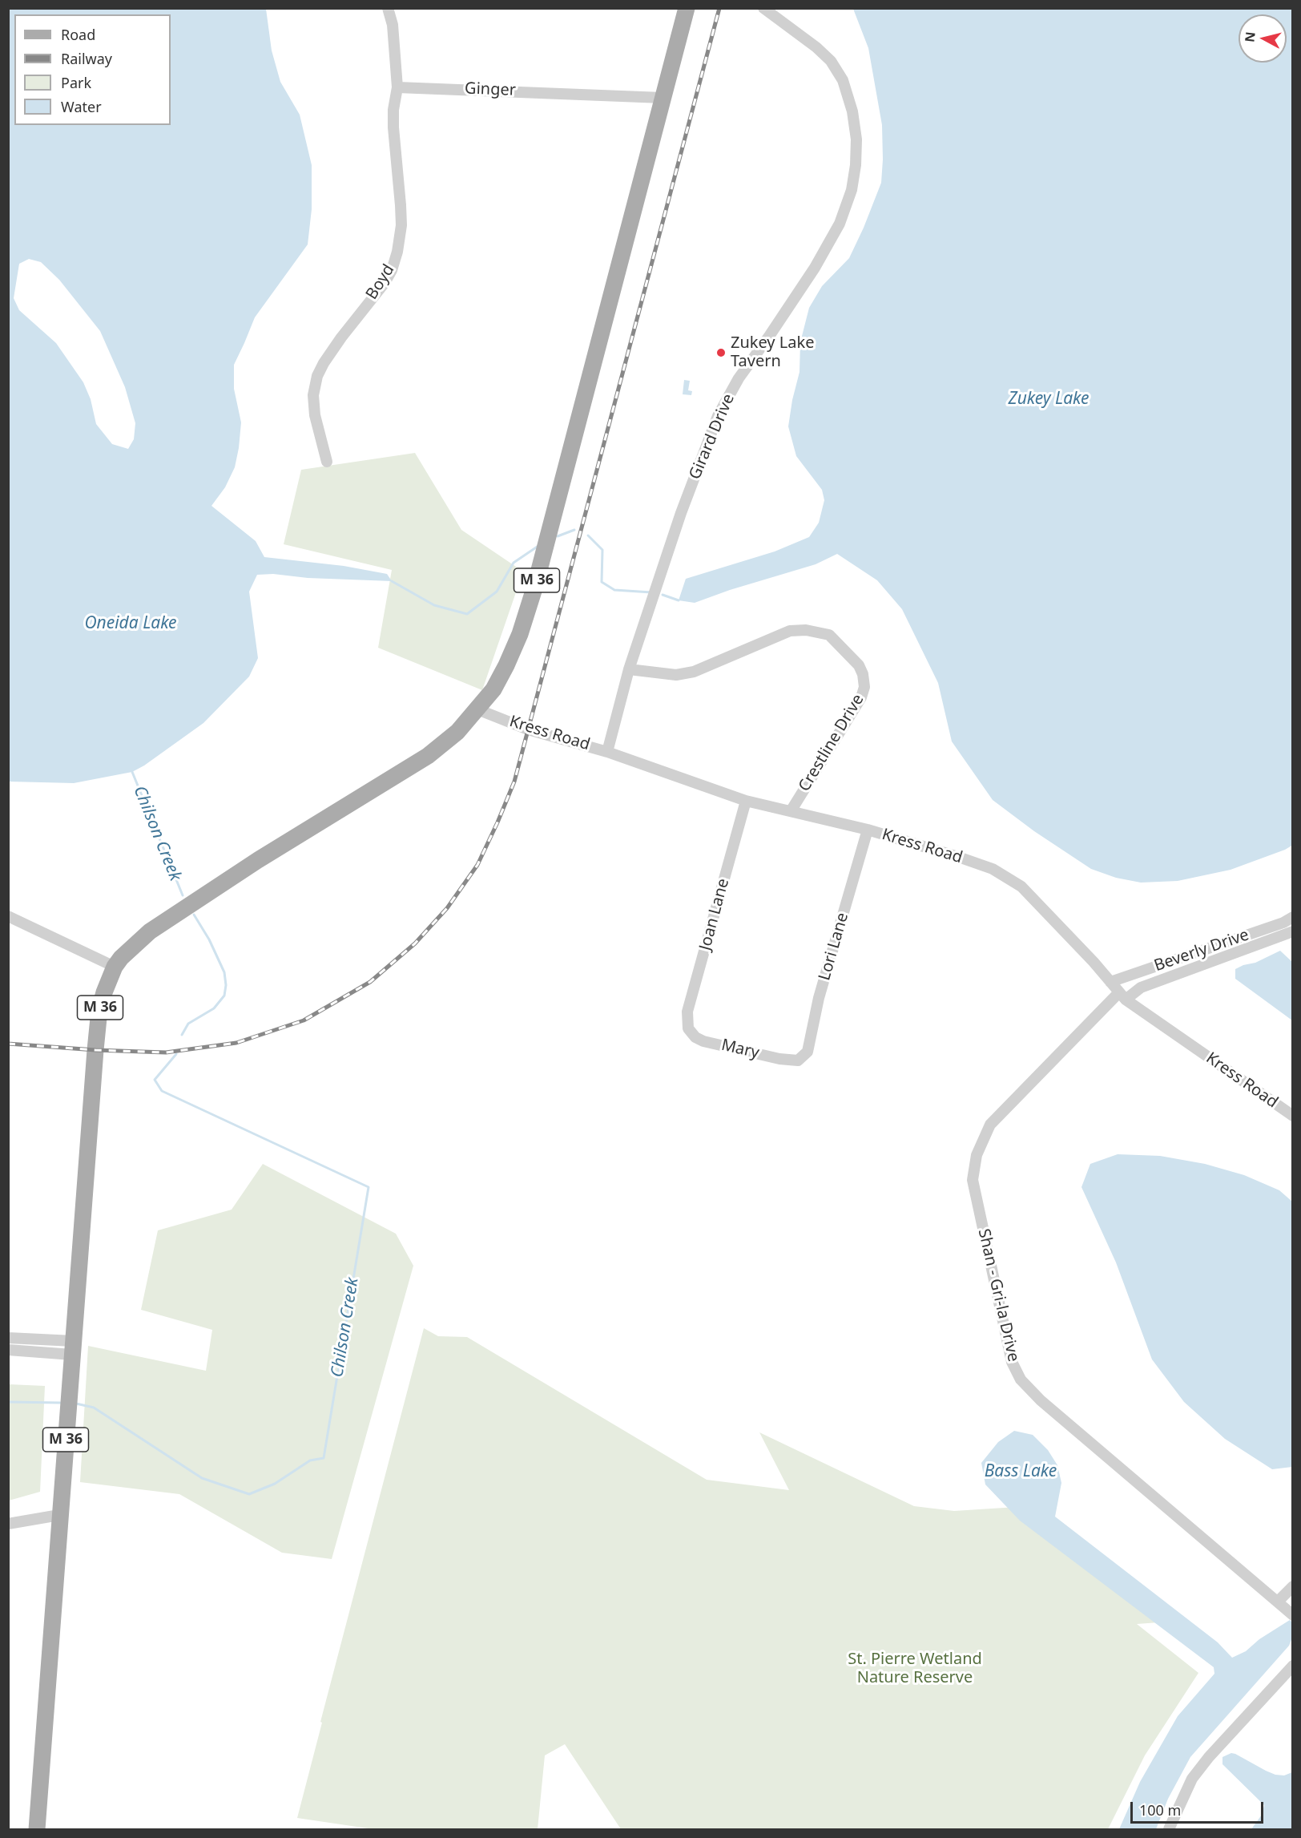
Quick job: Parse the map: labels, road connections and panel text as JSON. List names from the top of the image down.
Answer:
{
  "streets": {
    "main road": ["M 36"],
    "street": [
      "Ginger",
      "Boyd",
      "Girard Drive",
      "Kress Road",
      "Crestline Drive",
      "Joan Lane",
      "Lori Lane",
      "Beverly Drive",
      "Mary",
      "Shan - Gri-la Drive"
    ]
  },
  "crossings": [
    ["Ginger", "Boyd"],
    ["Ginger", "M 36"],
    ["Girard Drive", "Kress Road"],
    ["Girard Drive", "Crestline Drive"],
    ["M 36", "Kress Road"],
    ["Kress Road", "Crestline Drive"],
    ["Kress Road", "Joan Lane"],
    ["Kress Road", "Lori Lane"],
    ["Kress Road", "Beverly Drive"],
    ["Kress Road", "Shan - Gri-la Drive"],
    ["Joan Lane", "Mary"],
    ["Lori Lane", "Mary"]
  ],
  "water": [
    "Zukey Lake",
    "Oneida Lake",
    "Chilson Creek",
    "Bass Lake"
  ],
  "parks": ["St. Pierre Wetland Nature Reserve"],
  "places": ["Zukey Lake Tavern"],
  "legend": [
    "Road",
    "Railway",
    "Park",
    "Water"
  ],
  "scale_bar": "100 m",
  "north": "left"
}
